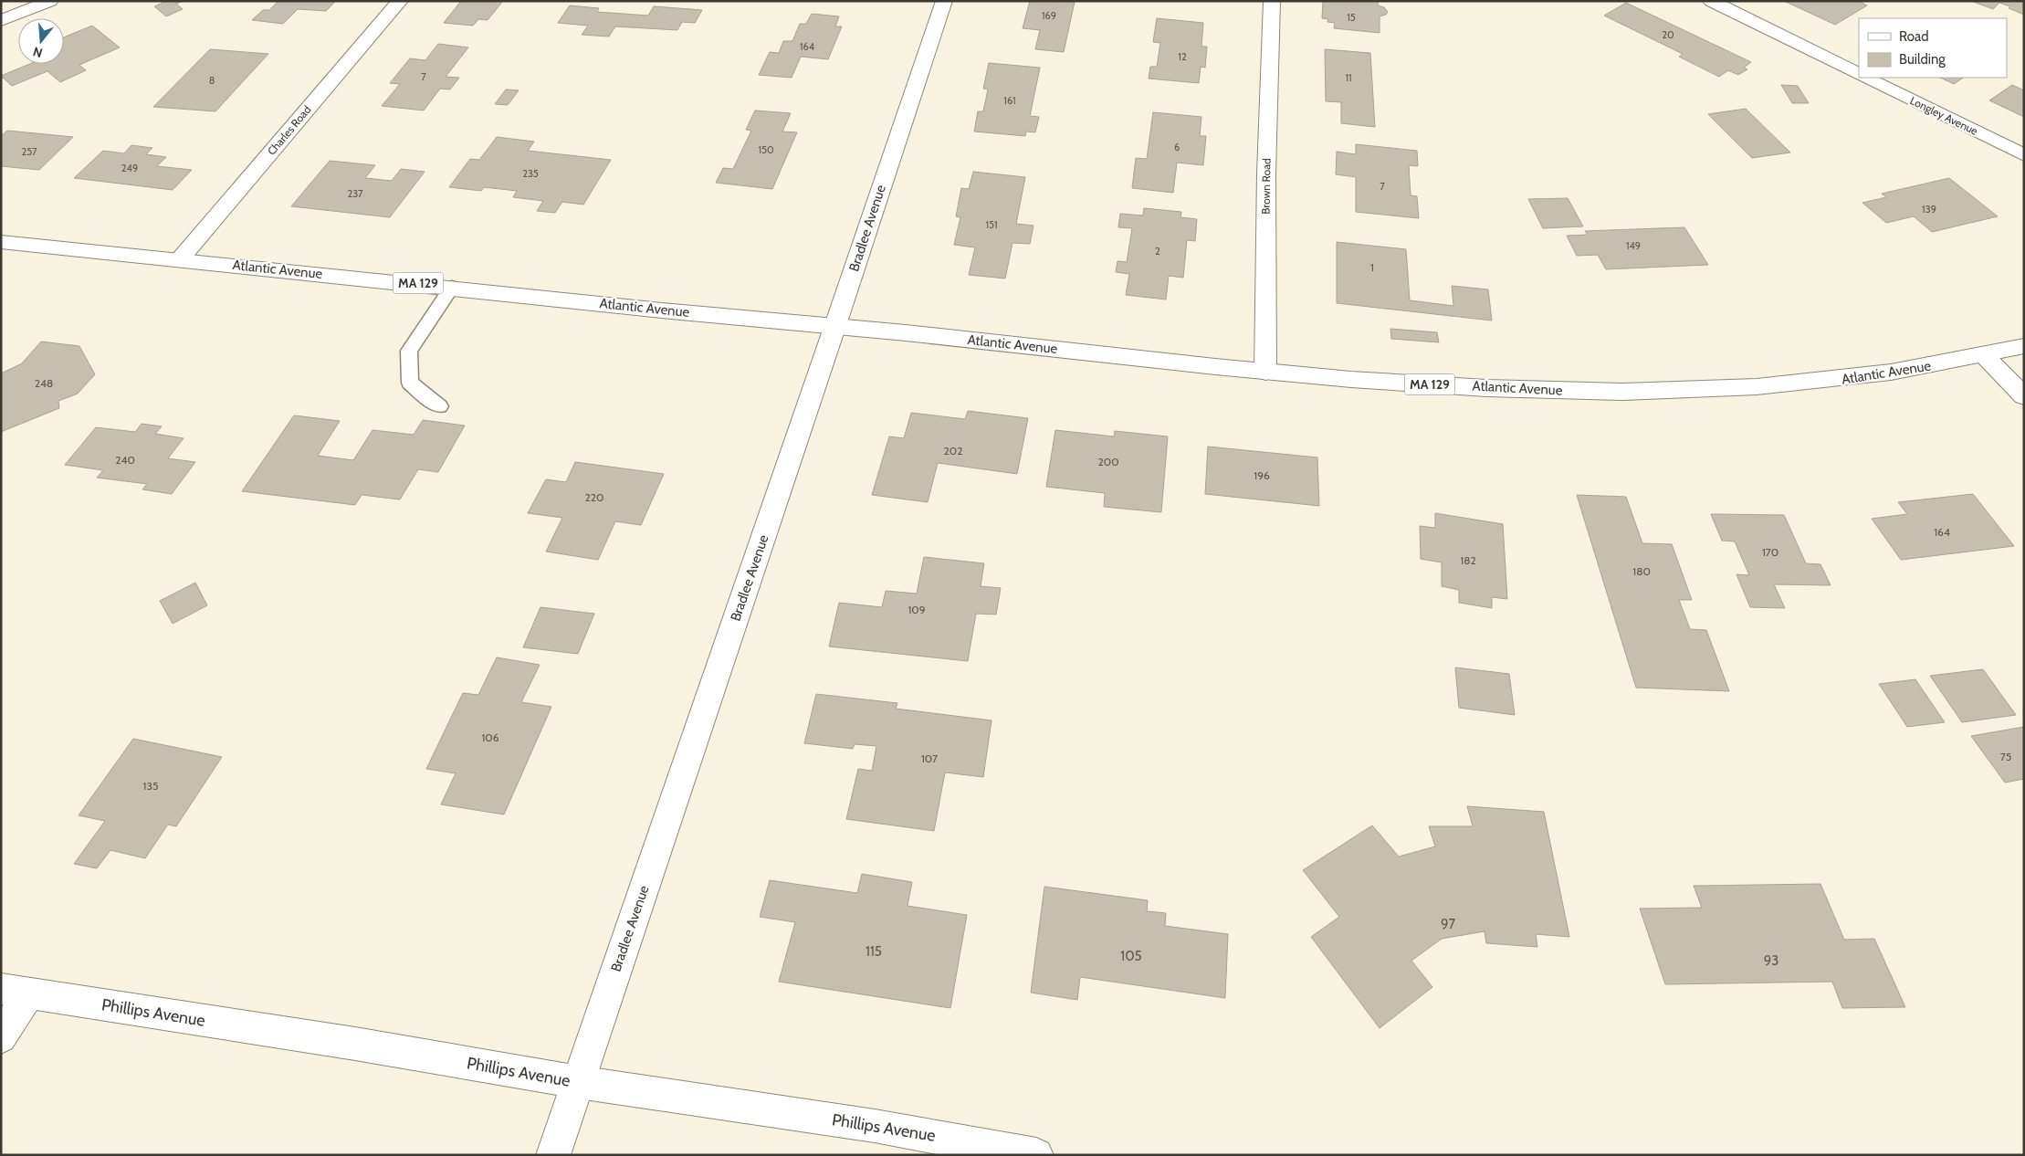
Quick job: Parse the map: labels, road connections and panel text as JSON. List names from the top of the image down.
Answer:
{
  "streets": {
    "street": [
      "Longley Avenue",
      "Charles Road",
      "Brown Road",
      "Bradlee Avenue",
      "Atlantic Avenue",
      "MA 129",
      "Phillips Avenue"
    ]
  },
  "crossings": [
    ["Charles Road", "Atlantic Avenue"],
    ["Brown Road", "Atlantic Avenue"],
    ["Bradlee Avenue", "Atlantic Avenue"],
    ["Bradlee Avenue", "Phillips Avenue"]
  ],
  "house_numbers": [
    "169",
    "15",
    "20",
    "164",
    "12",
    "7",
    "11",
    "8",
    "161",
    "6",
    "150",
    "257",
    "249",
    "235",
    "7",
    "237",
    "139",
    "151",
    "149",
    "2",
    "1",
    "248",
    "202",
    "240",
    "200",
    "196",
    "220",
    "164",
    "170",
    "182",
    "180",
    "109",
    "106",
    "75",
    "107",
    "135",
    "97",
    "115",
    "105",
    "93"
  ],
  "legend": ["Road", "Building"],
  "north": "bottom"
}
